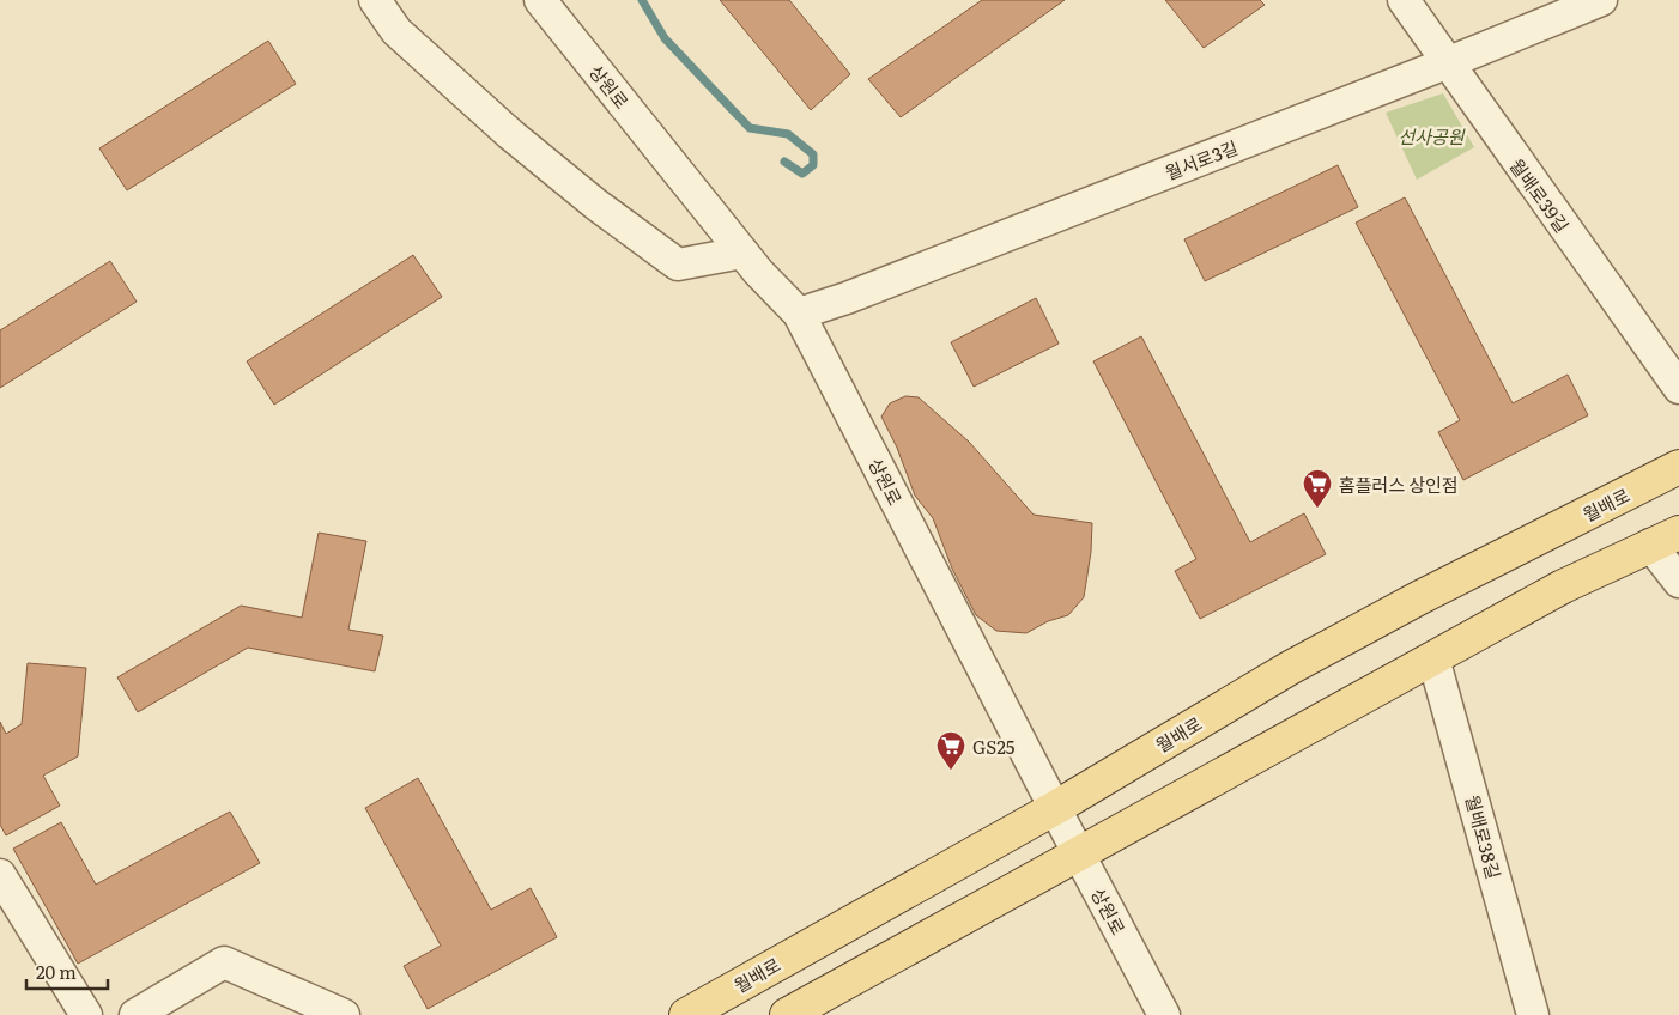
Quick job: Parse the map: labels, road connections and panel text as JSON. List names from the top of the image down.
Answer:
{
  "streets": {
    "main road": ["월배로"],
    "street": [
      "상원로",
      "월서로3길",
      "월배로39길",
      "월배로38길"
    ]
  },
  "crossings": [
    ["상원로", "월서로3길"],
    ["상원로", "월배로"],
    ["월서로3길", "월배로39길"]
  ],
  "parks": ["선사공원"],
  "places": {
    "supermarket": ["홈플러스 상인점", "GS25"]
  },
  "scale_bar": "20 m"
}
